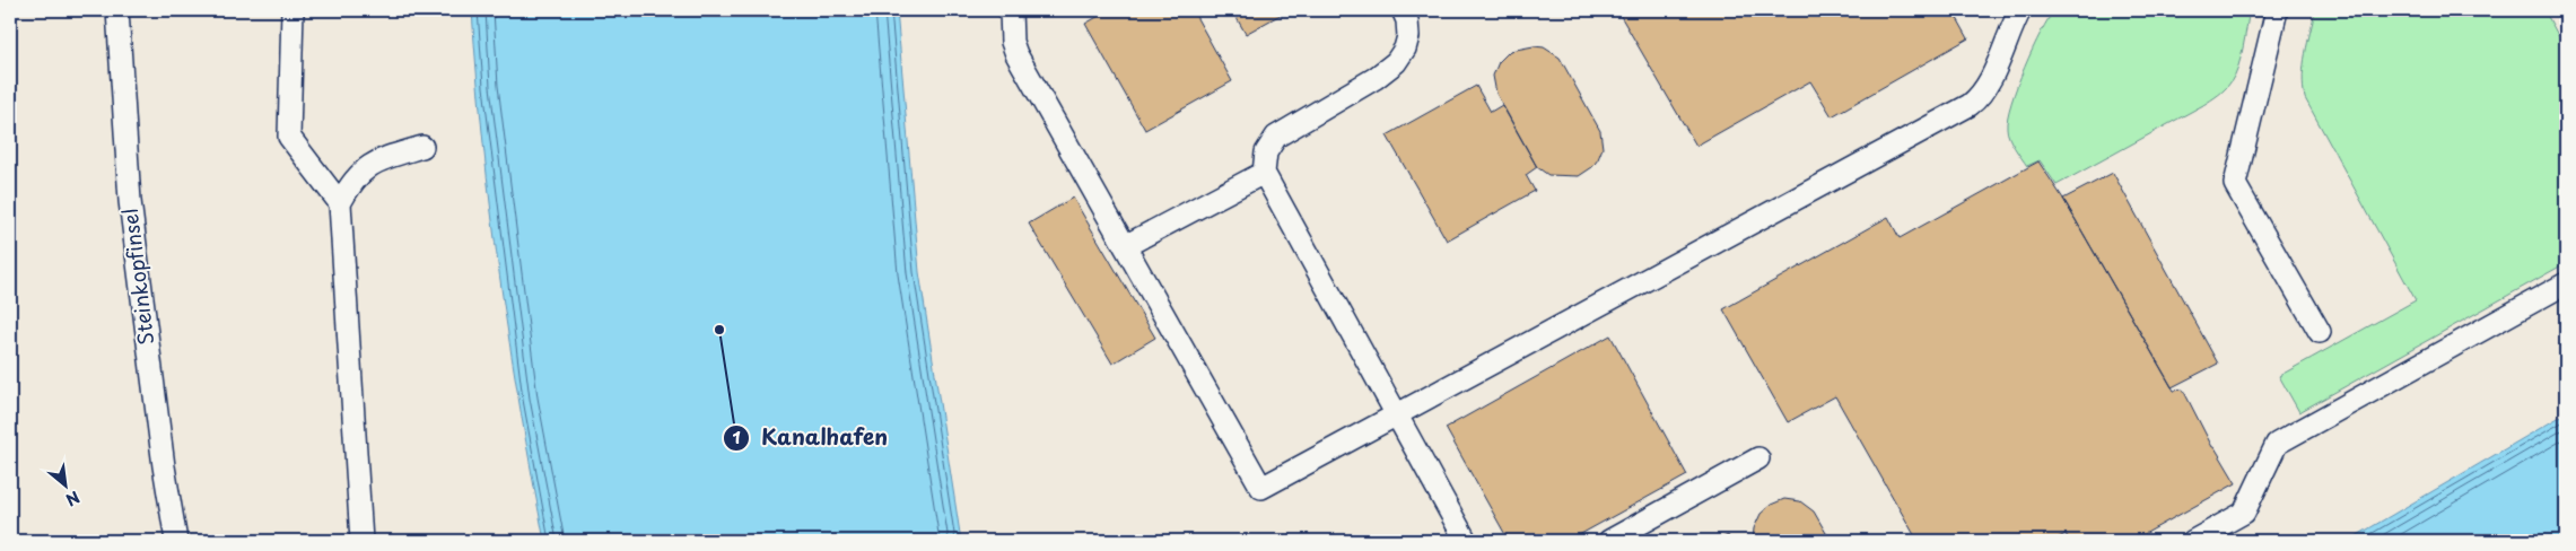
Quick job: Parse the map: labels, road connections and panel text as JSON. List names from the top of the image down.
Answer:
{
  "streets": {
    "lane": ["Steinkopfinsel"]
  },
  "places": ["Kanalhafen"],
  "north": "bottom right"
}
